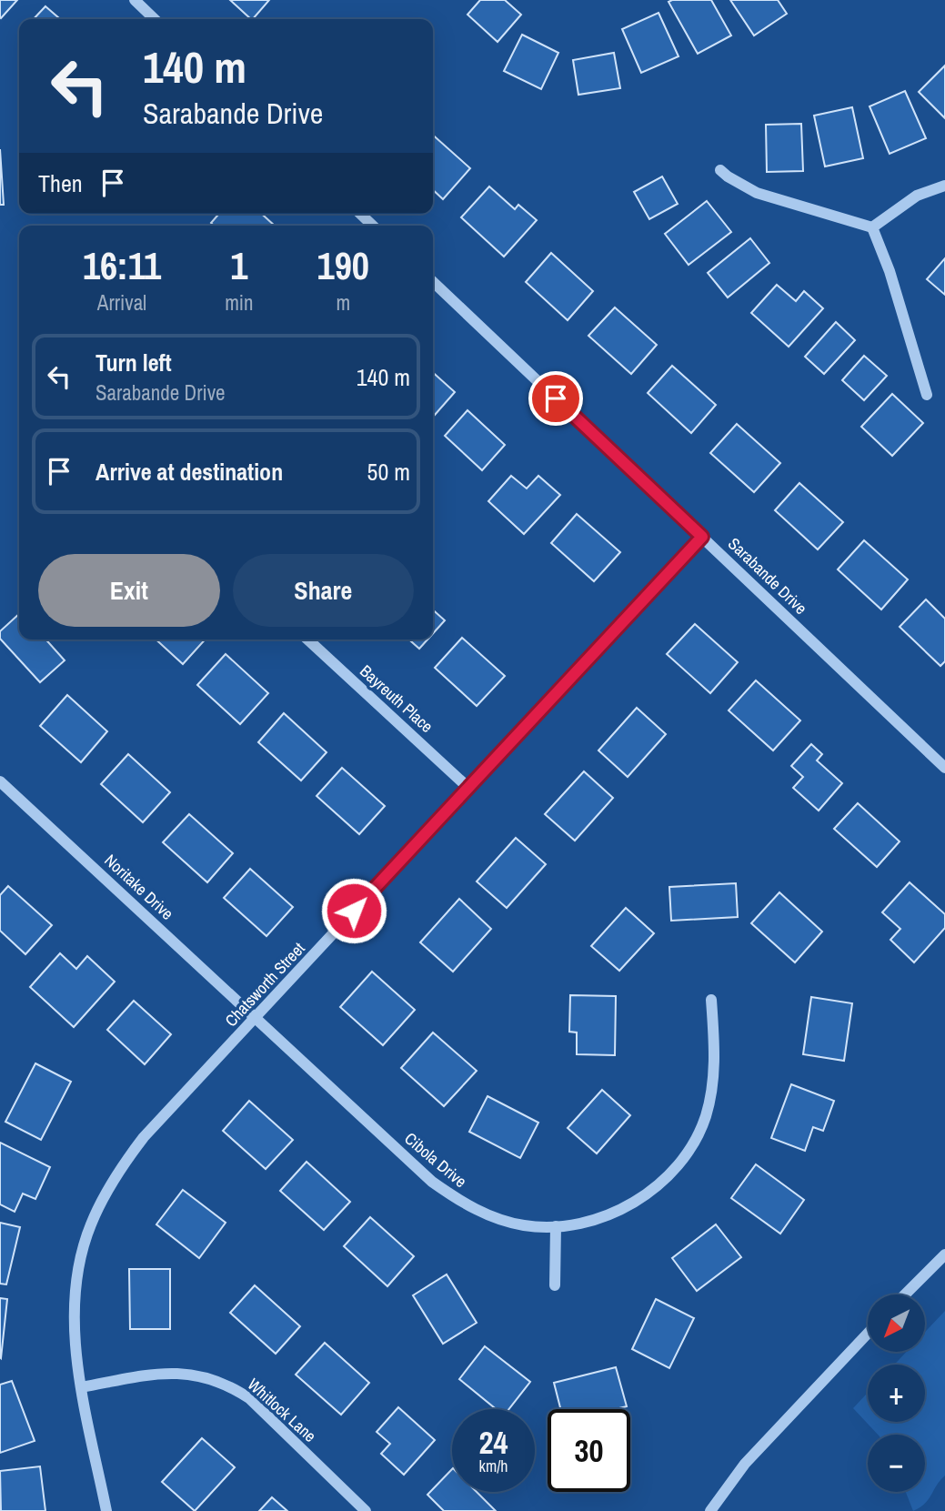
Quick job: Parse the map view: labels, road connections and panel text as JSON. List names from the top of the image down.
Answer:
{
  "streets": {
    "street": [
      "Sarabande Drive",
      "Bayreuth Place",
      "Noritake Drive",
      "Chatsworth Street",
      "Cibola Drive",
      "Whitlock Lane"
    ]
  },
  "crossings": [
    ["Sarabande Drive", "Chatsworth Street"],
    ["Bayreuth Place", "Chatsworth Street"],
    ["Noritake Drive", "Chatsworth Street"],
    ["Noritake Drive", "Cibola Drive"],
    ["Chatsworth Street", "Cibola Drive"],
    ["Chatsworth Street", "Whitlock Lane"]
  ],
  "north": "bottom left",
  "page": {
    "turn": ["140 m", "Sarabande Drive"],
    "then": "Then",
    "eta": [
      "16:11",
      "Arrival",
      "1",
      "min",
      "190",
      "m"
    ],
    "list": [
      {
        "name": "Turn left",
        "note": "Sarabande Drive",
        "value": "140 m"
      },
      {
        "name": "Arrive at destination",
        "value": "50 m"
      }
    ],
    "buttons": ["Exit", "Share"],
    "map_buttons": ["+", "−"],
    "speed": "24 km/h",
    "limit": "30"
  }
}
